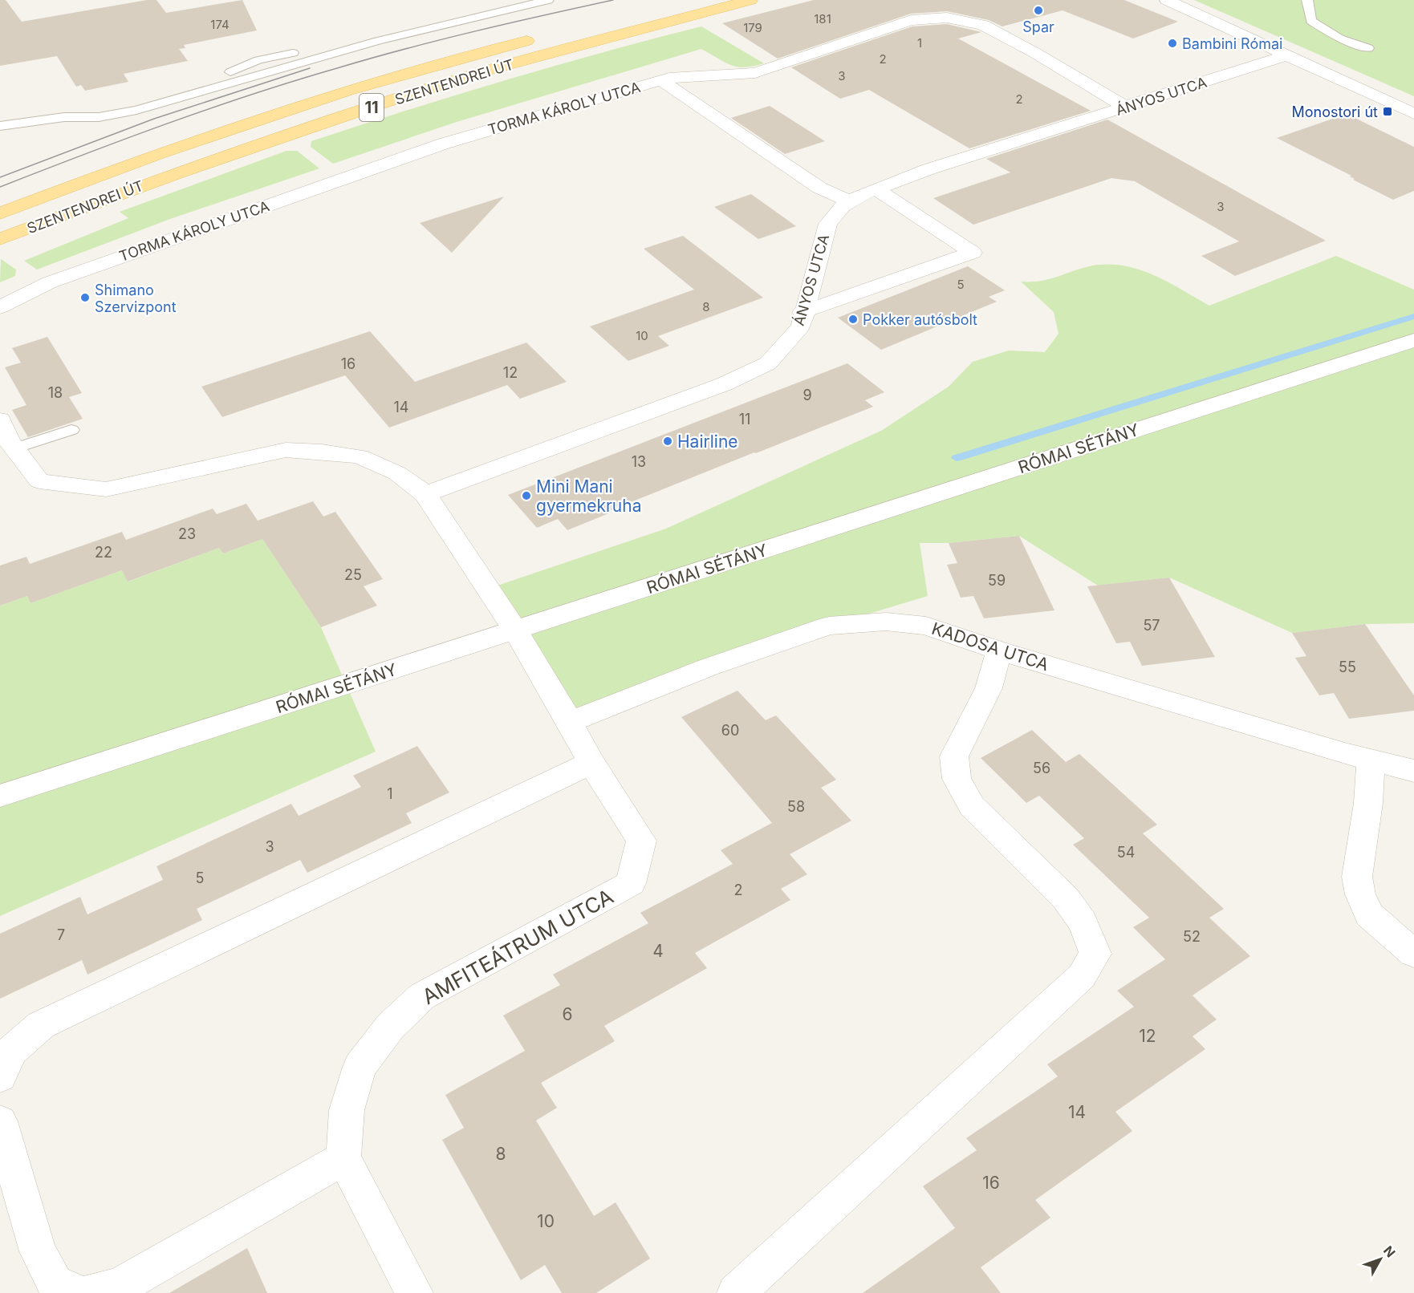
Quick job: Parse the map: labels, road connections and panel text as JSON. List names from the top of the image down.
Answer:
{
  "streets": {
    "main road": ["SZENTENDREI ÚT", "11"],
    "street": [
      "ÁNYOS UTCA",
      "TORMA KÁROLY UTCA",
      "RÓMAI SÉTÁNY",
      "KADOSA UTCA",
      "AMFITEÁTRUM UTCA"
    ]
  },
  "crossings": [
    ["ÁNYOS UTCA", "TORMA KÁROLY UTCA"],
    ["RÓMAI SÉTÁNY", "AMFITEÁTRUM UTCA"],
    ["KADOSA UTCA", "AMFITEÁTRUM UTCA"]
  ],
  "places": {
    "other": [
      "Spar",
      "Bambini Római",
      "Shimano Szervizpont",
      "Pokker autósbolt",
      "Hairline",
      "Mini Mani gyermekruha"
    ],
    "transit": ["Monostori út"]
  },
  "house_numbers": [
    "181",
    "174",
    "179",
    "1",
    "2",
    "3",
    "2",
    "3",
    "5",
    "8",
    "10",
    "16",
    "12",
    "18",
    "9",
    "14",
    "11",
    "13",
    "23",
    "22",
    "25",
    "59",
    "57",
    "55",
    "60",
    "56",
    "1",
    "58",
    "3",
    "54",
    "5",
    "2",
    "7",
    "52",
    "4",
    "6",
    "12",
    "14",
    "8",
    "16",
    "10"
  ],
  "north": "top right"
}
